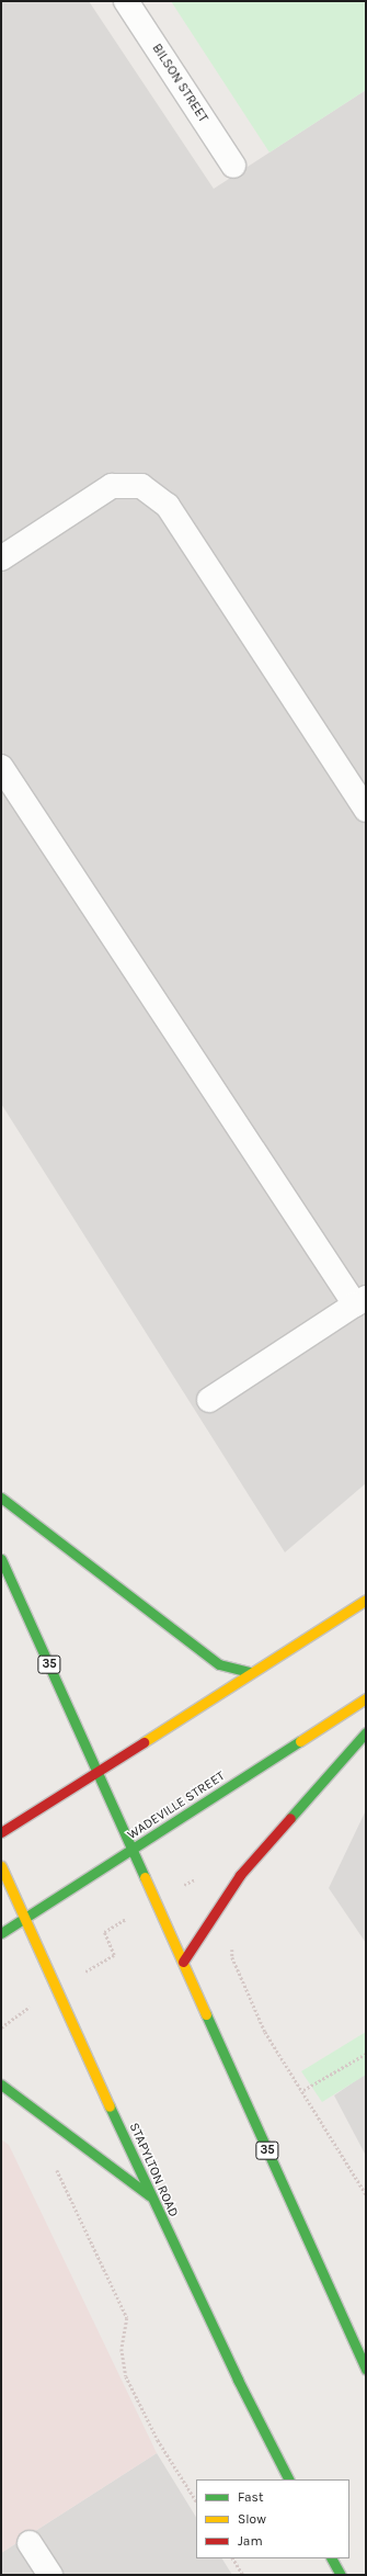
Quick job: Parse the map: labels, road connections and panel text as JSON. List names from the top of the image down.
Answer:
{
  "streets": {
    "main road": ["35", "WADEVILLE STREET", "STAPYLTON ROAD"],
    "street": ["BILSON STREET"]
  },
  "crossings": [
    ["35", "WADEVILLE STREET"],
    ["WADEVILLE STREET", "STAPYLTON ROAD"]
  ],
  "legend": ["Fast", "Slow", "Jam"]
}
